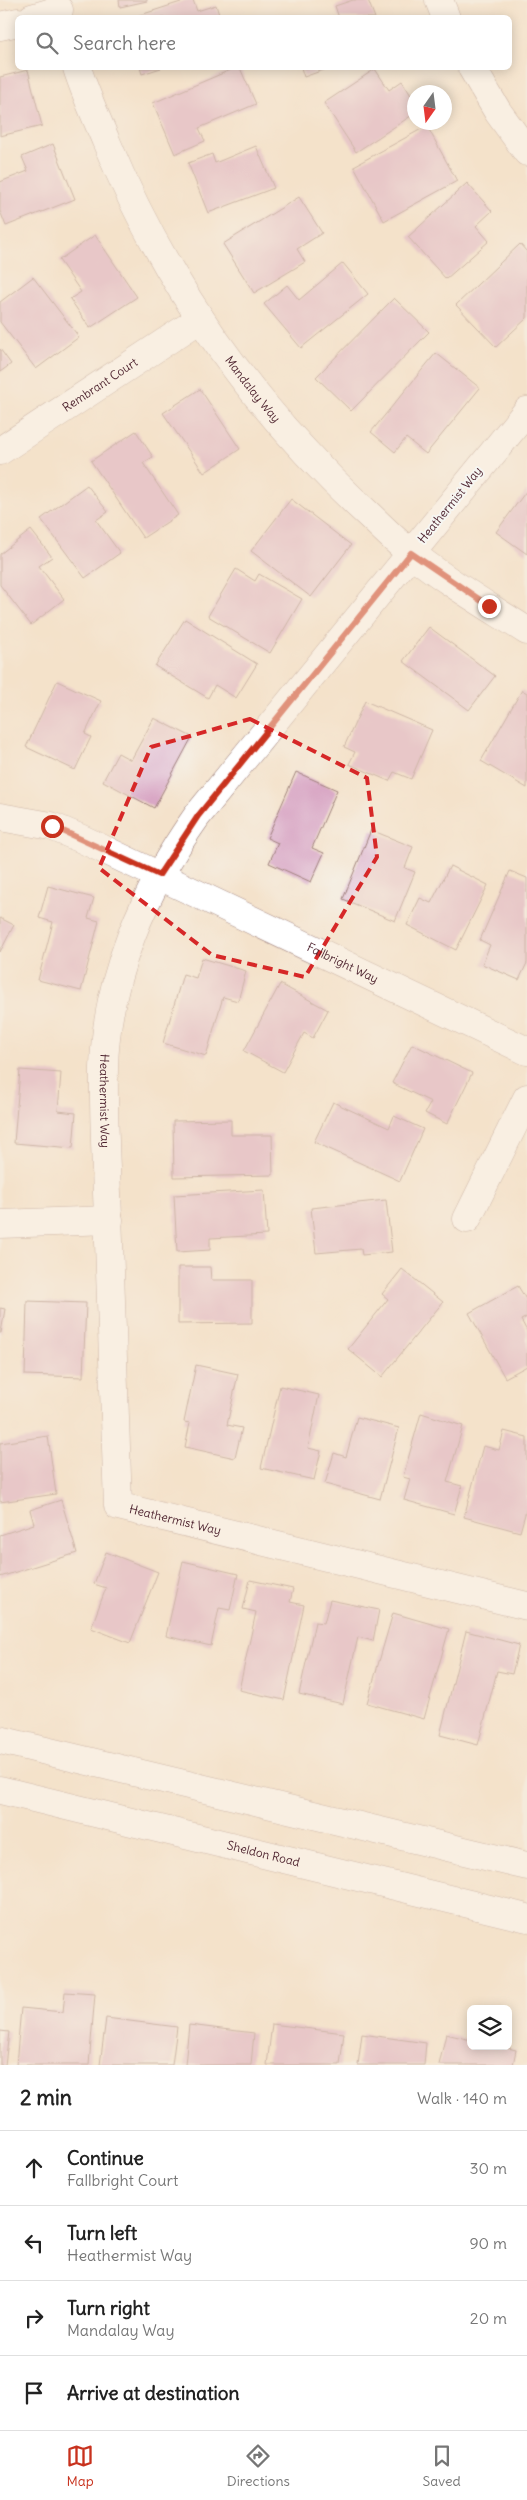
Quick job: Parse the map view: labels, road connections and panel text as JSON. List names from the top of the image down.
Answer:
{
  "streets": {
    "street": [
      "Rembrant Court",
      "Mandalay Way",
      "Heathermist Way",
      "Fallbright Way",
      "Sheldon Road"
    ]
  },
  "crossings": [
    ["Rembrant Court", "Mandalay Way"],
    ["Mandalay Way", "Heathermist Way"],
    ["Heathermist Way", "Fallbright Way"]
  ],
  "north": "bottom",
  "page": {
    "search": "Search here",
    "heading": ["2 min", "Walk · 140 m"],
    "list": [
      ["Continue", "Fallbright Court", "30 m"],
      ["Turn left", "Heathermist Way", "90 m"],
      ["Turn right", "Mandalay Way", "20 m"],
      "Arrive at destination"
    ],
    "nav": ["Map", "Directions", "Saved"]
  }
}
